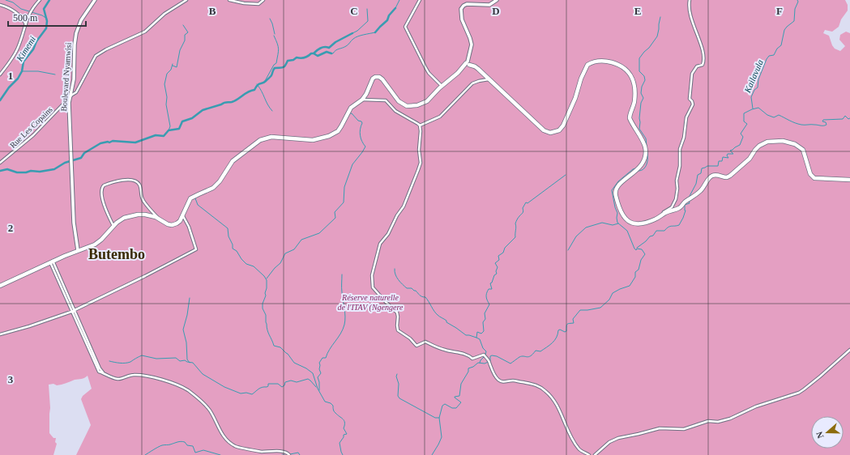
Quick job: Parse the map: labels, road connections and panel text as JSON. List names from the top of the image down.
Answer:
{
  "streets": {
    "main road": ["Boulevard Nyamwisi"],
    "street": ["Rue Les Copains"]
  },
  "crossings": [
    ["Boulevard Nyamwisi", "Rue Les Copains"]
  ],
  "districts": ["Butembo"],
  "water": ["Kimemi", "Kailavula"],
  "parks": ["Réserve naturelle de l'ITAV (Ngengere"],
  "scale_bar": "500 m",
  "north": "left",
  "grid": {
    "columns": [
      "B",
      "C",
      "D",
      "E",
      "F"
    ],
    "rows": ["1", "2", "3"]
  }
}
